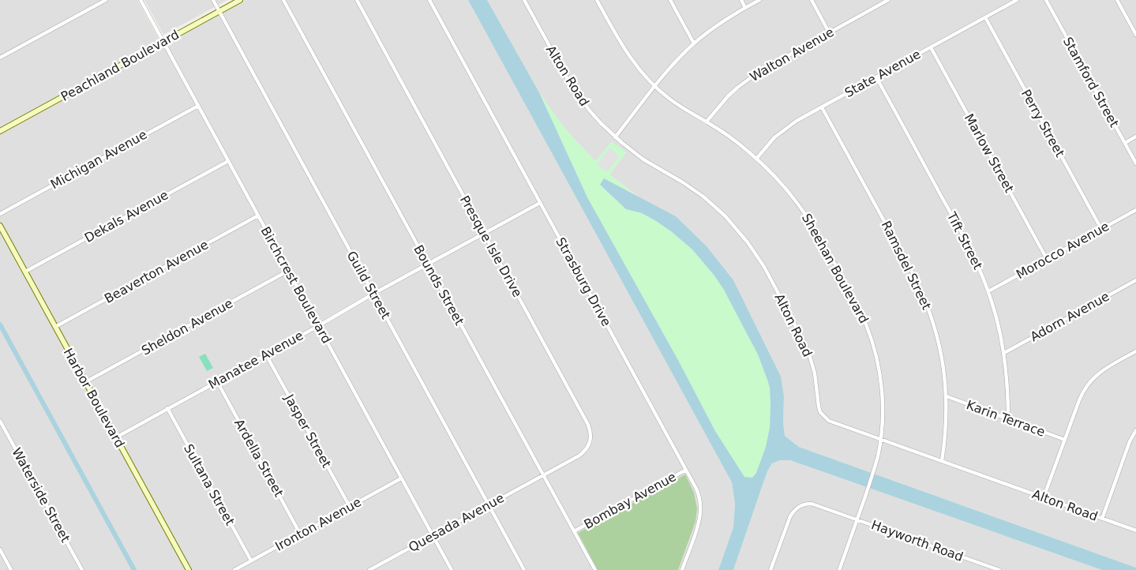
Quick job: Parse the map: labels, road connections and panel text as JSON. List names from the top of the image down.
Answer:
{
  "streets": {
    "street": [
      "Walton Avenue",
      "Peachland Boulevard",
      "State Avenue",
      "Alton Road",
      "Stamford Street",
      "Perry Street",
      "Marlow Street",
      "Michigan Avenue",
      "Dekals Avenue",
      "Tift Street",
      "Presque Isle Drive",
      "Morocco Avenue",
      "Ramsdel Street",
      "Sheehan Boulevard",
      "Beaverton Avenue",
      "Strasburg Drive",
      "Birchcrest Boulevard",
      "Guild Street",
      "Bounds Street",
      "Adorn Avenue",
      "Sheldon Avenue",
      "Manatee Avenue",
      "Harbor Boulevard",
      "Karin Terrace",
      "Jasper Street",
      "Ardella Street",
      "Sultana Street",
      "Waterside Street",
      "Bombay Avenue",
      "Quesada Avenue",
      "Ironton Avenue",
      "Hayworth Road"
    ]
  },
  "crossings": [
    ["Walton Avenue", "Sheehan Boulevard"],
    ["Peachland Boulevard", "Birchcrest Boulevard"],
    ["Peachland Boulevard", "Guild Street"],
    ["State Avenue", "Perry Street"],
    ["State Avenue", "Marlow Street"],
    ["State Avenue", "Tift Street"],
    ["State Avenue", "Ramsdel Street"],
    ["State Avenue", "Sheehan Boulevard"],
    ["Alton Road", "Ramsdel Street"],
    ["Alton Road", "Sheehan Boulevard"],
    ["Perry Street", "Morocco Avenue"],
    ["Marlow Street", "Morocco Avenue"],
    ["Michigan Avenue", "Birchcrest Boulevard"],
    ["Dekals Avenue", "Birchcrest Boulevard"],
    ["Dekals Avenue", "Harbor Boulevard"],
    ["Tift Street", "Morocco Avenue"],
    ["Tift Street", "Adorn Avenue"],
    ["Tift Street", "Karin Terrace"],
    ["Presque Isle Drive", "Bounds Street"],
    ["Presque Isle Drive", "Manatee Avenue"],
    ["Presque Isle Drive", "Quesada Avenue"],
    ["Ramsdel Street", "Karin Terrace"],
    ["Sheehan Boulevard", "Hayworth Road"],
    ["Beaverton Avenue", "Birchcrest Boulevard"],
    ["Beaverton Avenue", "Harbor Boulevard"],
    ["Strasburg Drive", "Manatee Avenue"],
    ["Strasburg Drive", "Bombay Avenue"],
    ["Birchcrest Boulevard", "Sheldon Avenue"],
    ["Birchcrest Boulevard", "Manatee Avenue"],
    ["Birchcrest Boulevard", "Quesada Avenue"],
    ["Birchcrest Boulevard", "Ironton Avenue"],
    ["Guild Street", "Manatee Avenue"],
    ["Guild Street", "Quesada Avenue"],
    ["Bounds Street", "Manatee Avenue"],
    ["Bounds Street", "Bombay Avenue"],
    ["Bounds Street", "Quesada Avenue"],
    ["Sheldon Avenue", "Harbor Boulevard"],
    ["Manatee Avenue", "Harbor Boulevard"],
    ["Manatee Avenue", "Jasper Street"],
    ["Manatee Avenue", "Ardella Street"],
    ["Manatee Avenue", "Sultana Street"],
    ["Jasper Street", "Ironton Avenue"],
    ["Ardella Street", "Ironton Avenue"],
    ["Sultana Street", "Ironton Avenue"]
  ]
}
